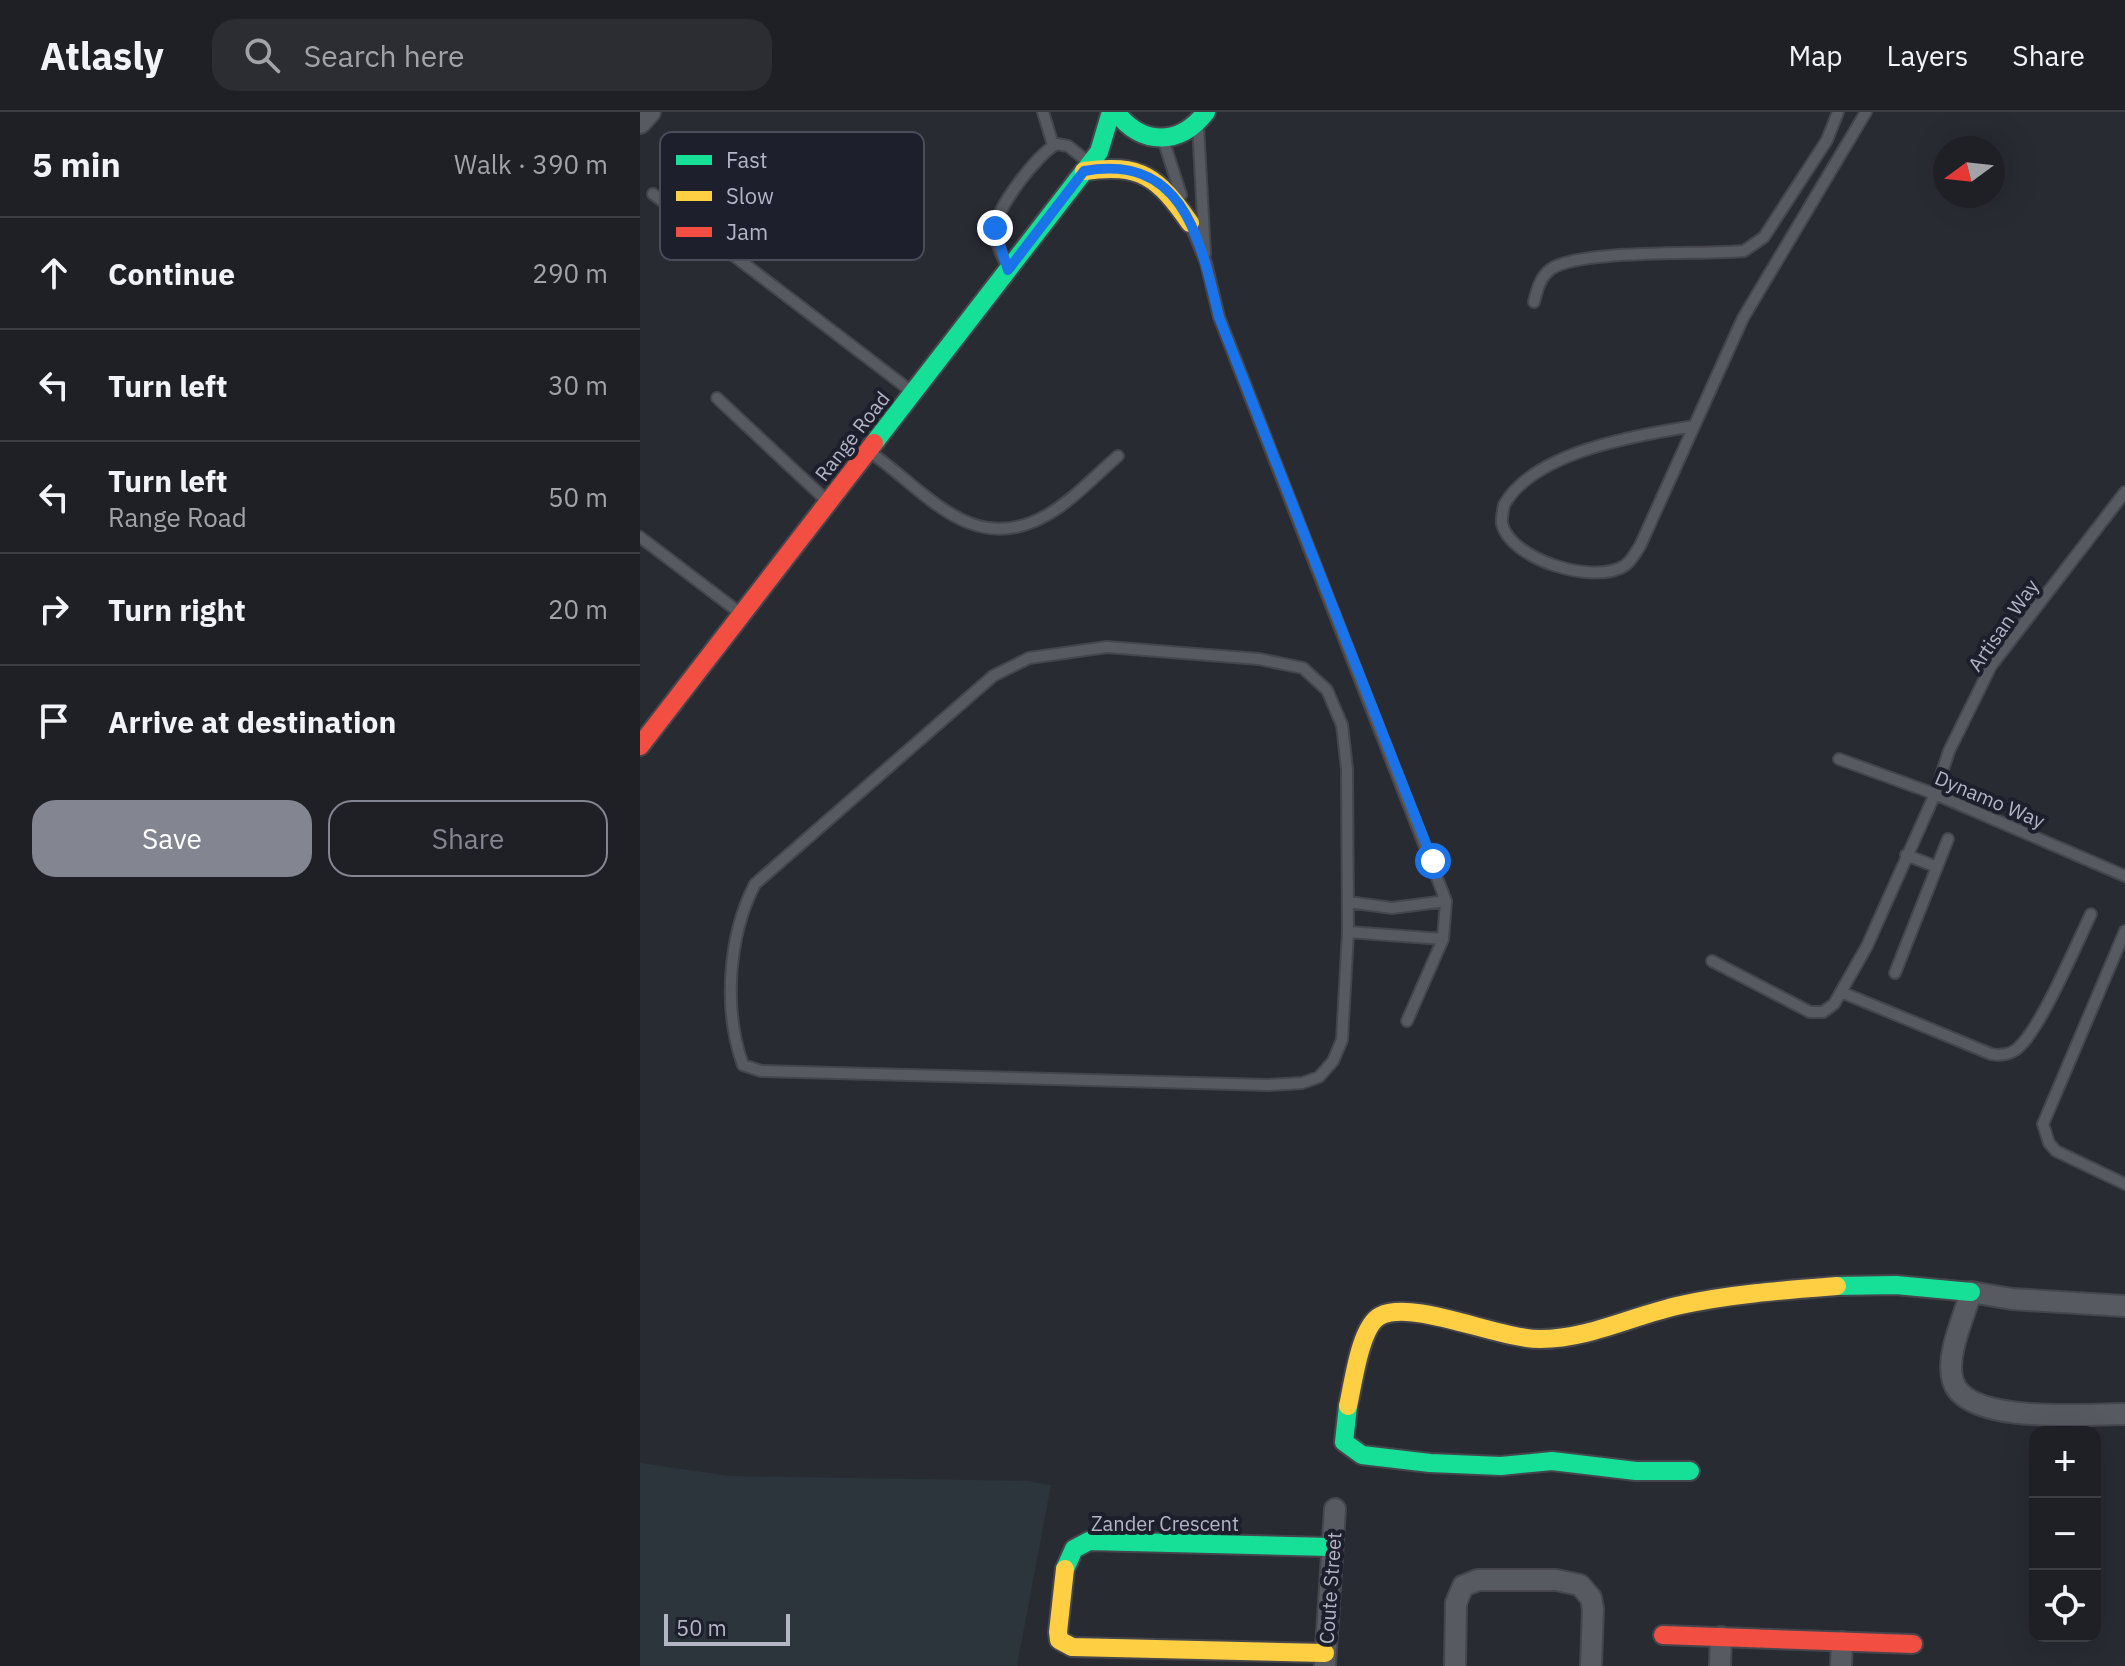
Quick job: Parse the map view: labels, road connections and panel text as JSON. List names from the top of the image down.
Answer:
{
  "streets": {
    "street": ["Range Road", "Zander Crescent", "Coute Street"],
    "lane": ["Artisan Way", "Dynamo Way"]
  },
  "crossings": [
    ["Artisan Way", "Dynamo Way"],
    ["Zander Crescent", "Coute Street"]
  ],
  "legend": ["Fast", "Slow", "Jam"],
  "scale_bar": "50 m",
  "north": "left",
  "page": {
    "header": "Atlasly",
    "search": "Search here",
    "nav": ["Map", "Layers", "Share"],
    "heading": ["5 min", "Walk · 390 m"],
    "list": [
      ["Continue", "290 m"],
      ["Turn left", "30 m"],
      ["Turn left", "Range Road", "50 m"],
      ["Turn right", "20 m"],
      "Arrive at destination"
    ],
    "buttons": ["Save", "Share"],
    "map_buttons": ["+", "−"],
    "scale": "50 m"
  }
}
